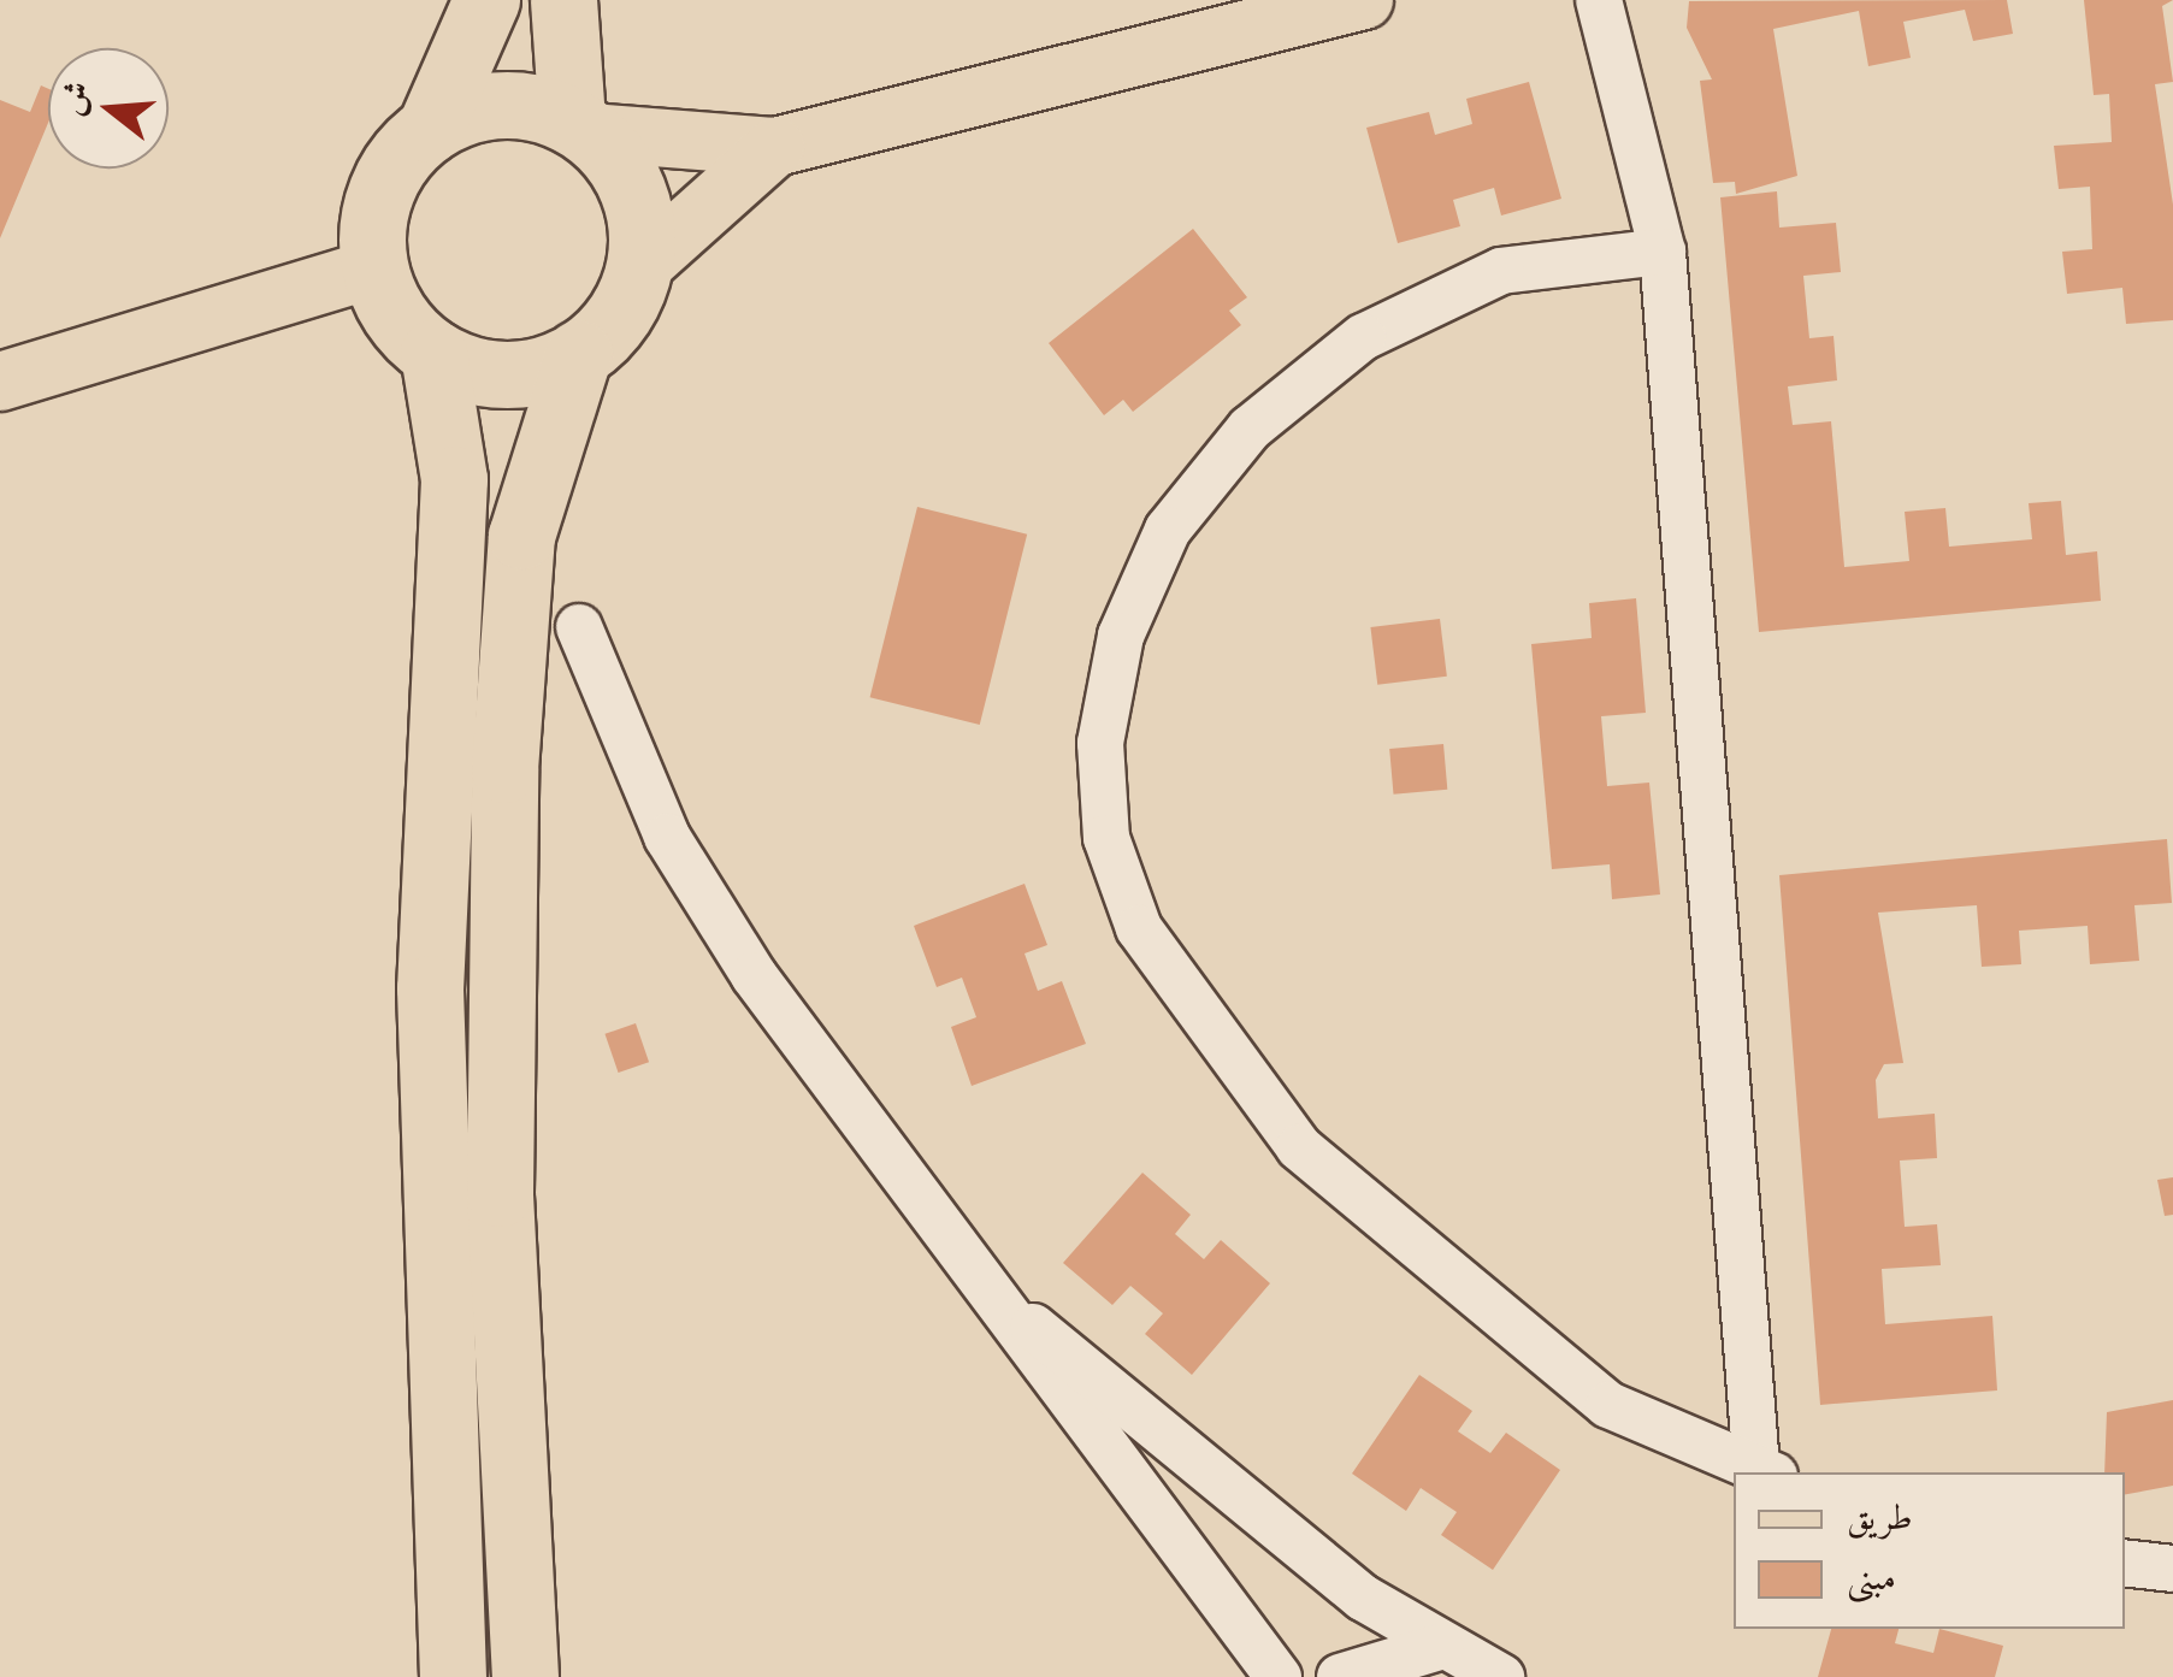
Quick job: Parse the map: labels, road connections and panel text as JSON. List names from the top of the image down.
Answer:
{
  "legend": ["طريق", "مبنى"],
  "north": "left"
}
